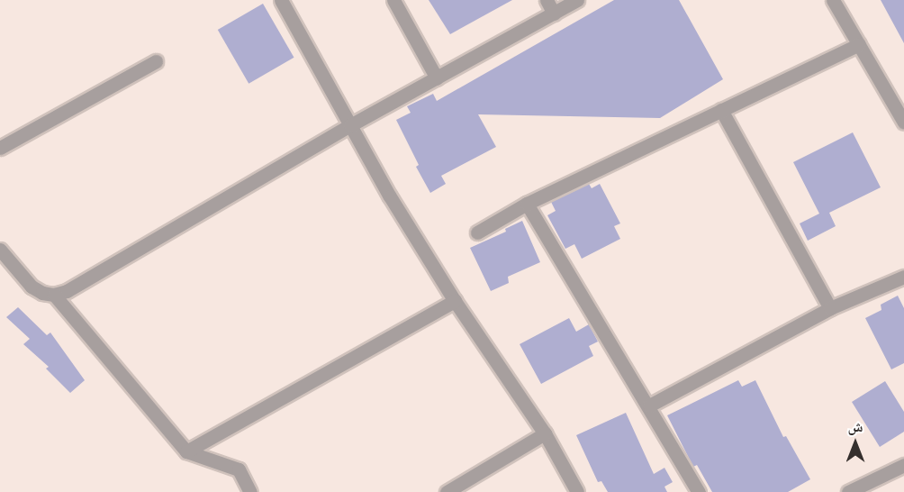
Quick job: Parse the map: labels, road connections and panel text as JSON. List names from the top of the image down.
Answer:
{
  "north": "top"
}
